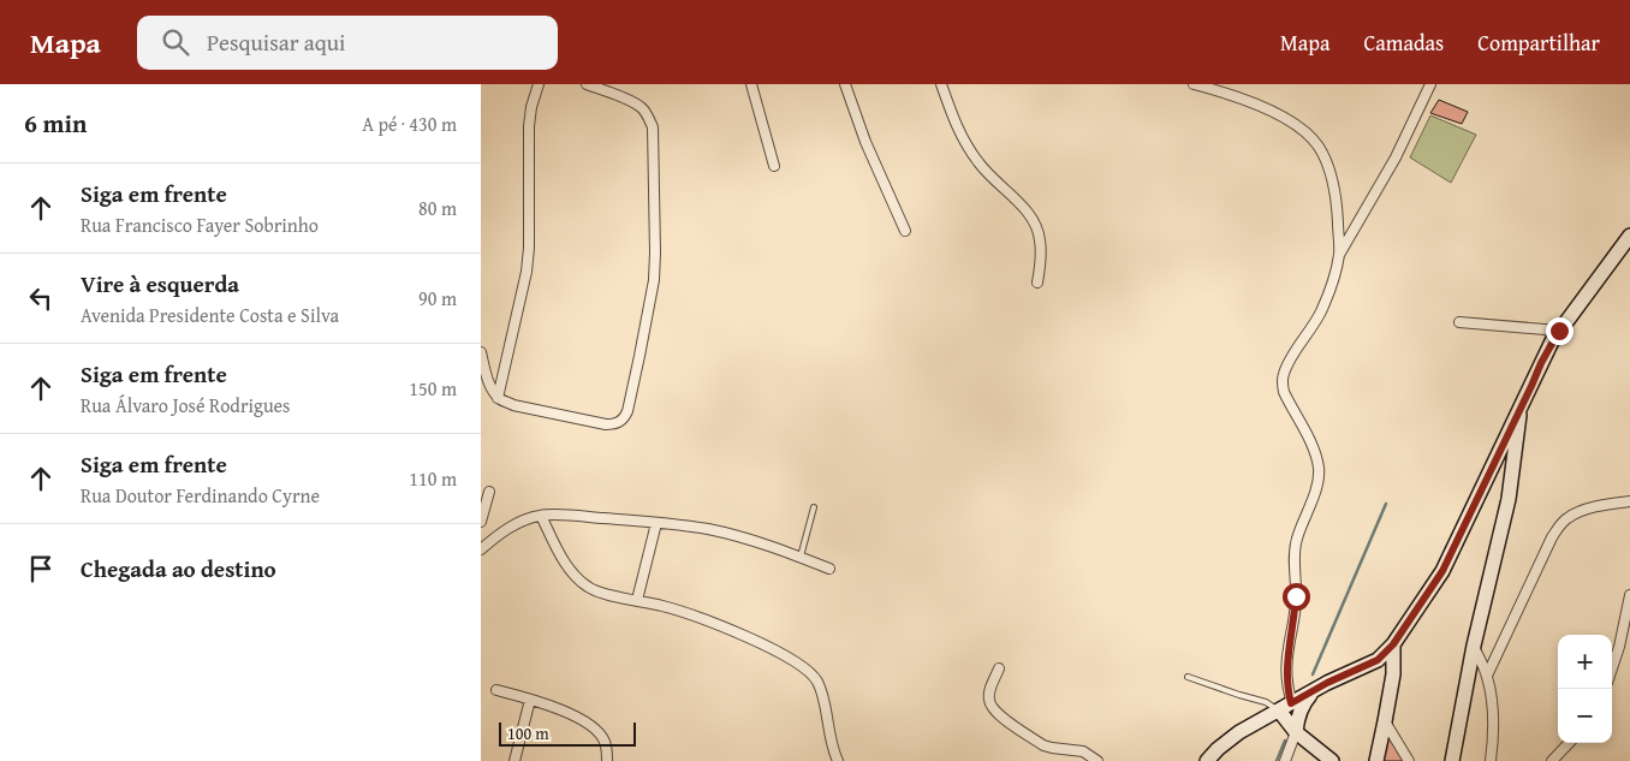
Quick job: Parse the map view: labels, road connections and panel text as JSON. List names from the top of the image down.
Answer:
{
  "scale_bar": "100 m",
  "page": {
    "header": "Mapa",
    "search": "Pesquisar aqui",
    "nav": ["Mapa", "Camadas", "Compartilhar"],
    "heading": ["6 min", "A pé · 430 m"],
    "list": [
      ["Siga em frente", "Rua Francisco Fayer Sobrinho", "80 m"],
      ["Vire à esquerda", "Avenida Presidente Costa e Silva", "90 m"],
      ["Siga em frente", "Rua Álvaro José Rodrigues", "150 m"],
      ["Siga em frente", "Rua Doutor Ferdinando Cyrne", "110 m"],
      "Chegada ao destino"
    ],
    "map_buttons": ["+", "−"],
    "scale": "100 m"
  }
}
